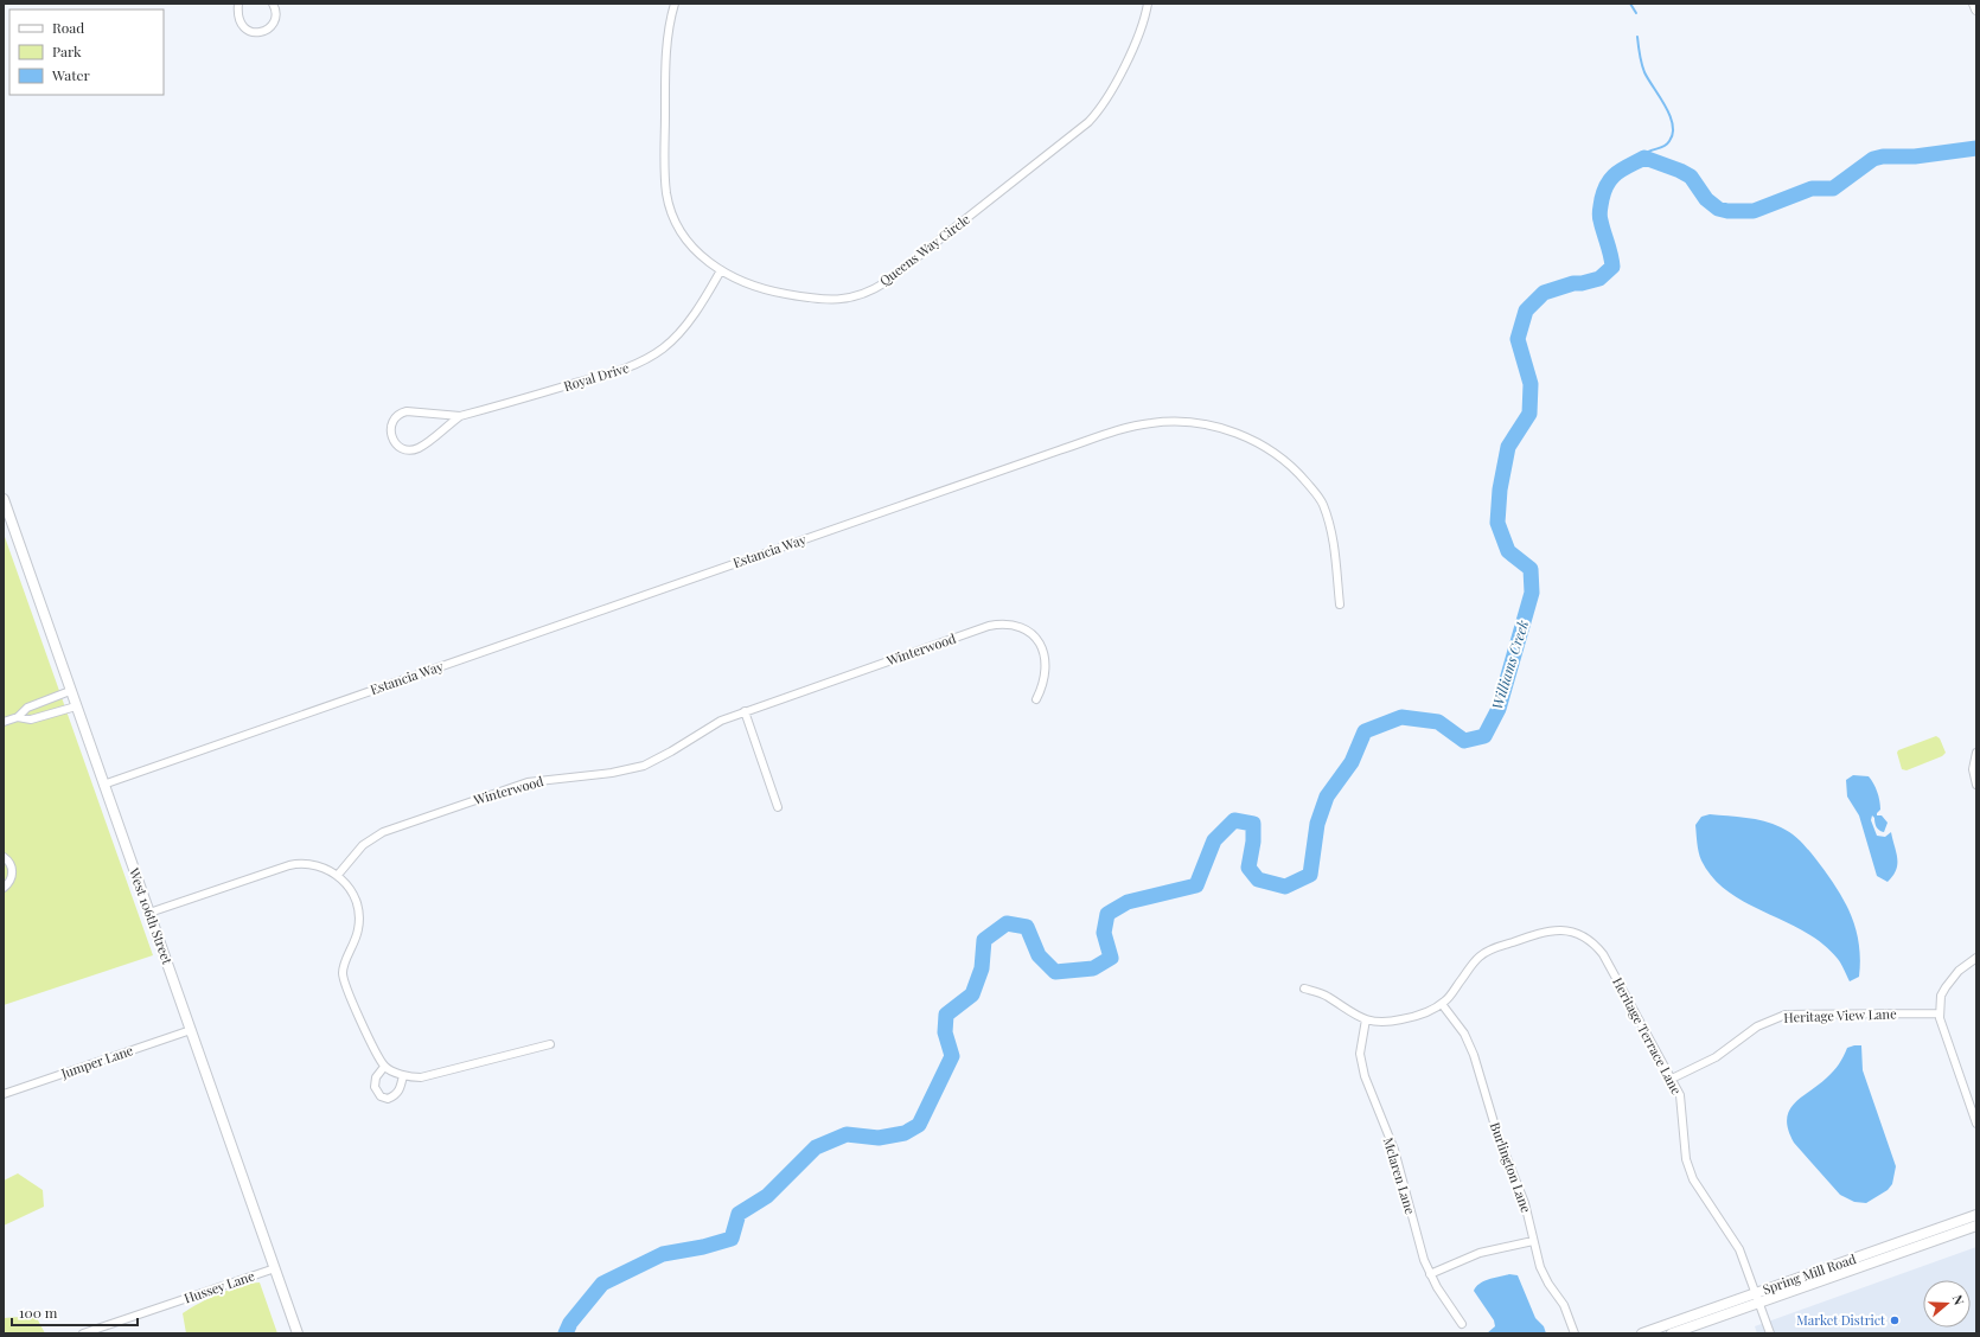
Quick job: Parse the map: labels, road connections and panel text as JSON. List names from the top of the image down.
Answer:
{
  "streets": {
    "street": [
      "Queens Way Circle",
      "Royal Drive",
      "Estancia Way",
      "Winterwood",
      "West 106th Street",
      "Heritage View Lane",
      "Heritage Terrace Lane",
      "Jumper Lane",
      "Burlington Lane",
      "Mclaren Lane",
      "Spring Mill Road",
      "Hussey Lane"
    ]
  },
  "crossings": [
    ["Queens Way Circle", "Royal Drive"],
    ["Estancia Way", "West 106th Street"],
    ["West 106th Street", "Jumper Lane"],
    ["West 106th Street", "Hussey Lane"],
    ["Heritage View Lane", "Heritage Terrace Lane"],
    ["Heritage Terrace Lane", "Burlington Lane"],
    ["Heritage Terrace Lane", "Spring Mill Road"]
  ],
  "water": ["Williams Creek"],
  "places": ["Market District"],
  "legend": ["Road", "Park", "Water"],
  "scale_bar": "100 m",
  "north": "right"
}
